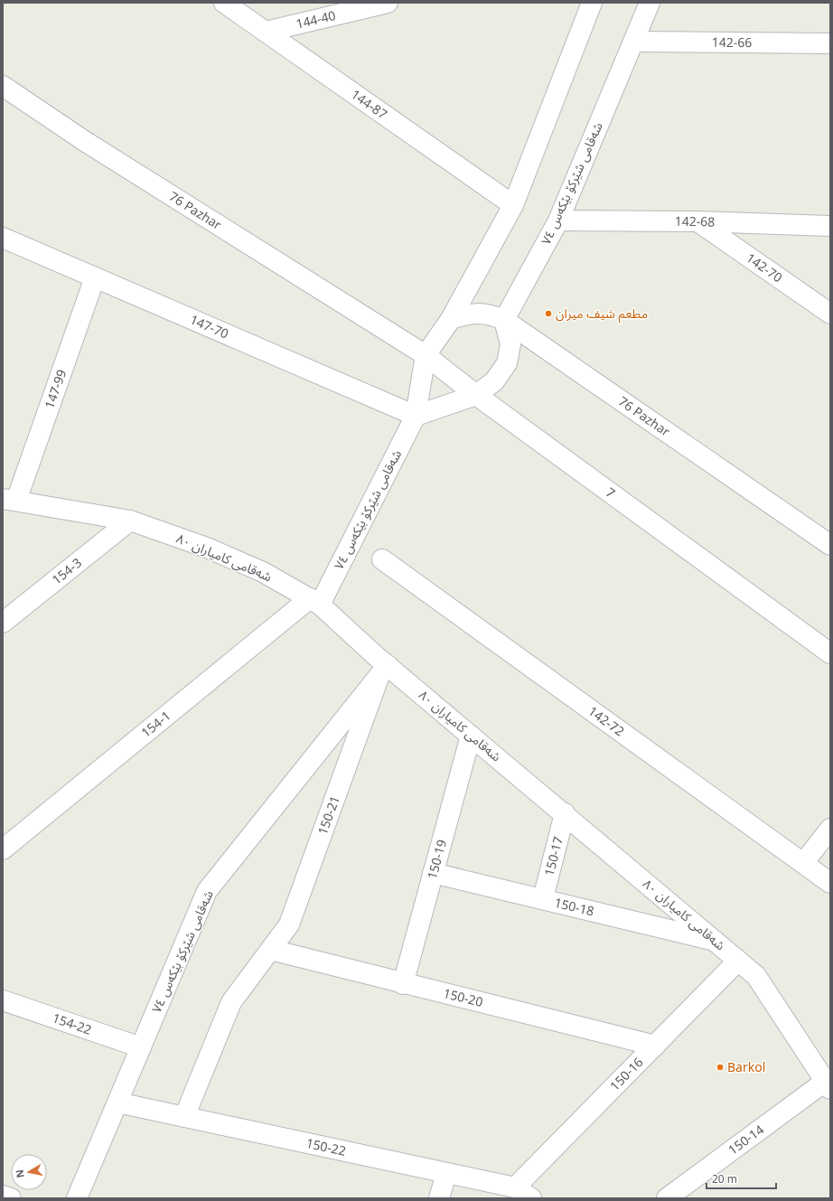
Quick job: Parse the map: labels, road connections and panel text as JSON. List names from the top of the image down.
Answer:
{
  "streets": {
    "street": [
      "144-40",
      "142-66",
      "144-87",
      "شەقامی شێرکۆ بێکەس ٧٤",
      "76 Pazhar",
      "142-68",
      "142-70",
      "147-70",
      "147-99",
      "7",
      "شەقامی کامیاران ٨٠",
      "154-3",
      "142-72",
      "154-1",
      "150-21",
      "150-17",
      "150-19",
      "150-18",
      "150-20",
      "154-22",
      "150-16",
      "150-14",
      "150-22"
    ]
  },
  "crossings": [
    ["144-40", "144-87"],
    ["142-66", "شەقامی شێرکۆ بێکەس ٧٤"],
    ["144-87", "شەقامی شێرکۆ بێکەس ٧٤"],
    ["شەقامی شێرکۆ بێکەس ٧٤", "76 Pazhar"],
    ["شەقامی شێرکۆ بێکەس ٧٤", "142-68"],
    ["شەقامی شێرکۆ بێکەس ٧٤", "147-70"],
    ["شەقامی شێرکۆ بێکەس ٧٤", "7"],
    ["شەقامی شێرکۆ بێکەس ٧٤", "شەقامی کامیاران ٨٠"],
    ["شەقامی شێرکۆ بێکەس ٧٤", "154-1"],
    ["شەقامی شێرکۆ بێکەس ٧٤", "150-21"],
    ["شەقامی شێرکۆ بێکەس ٧٤", "154-22"],
    ["شەقامی شێرکۆ بێکەس ٧٤", "150-22"],
    ["76 Pazhar", "7"],
    ["142-68", "142-70"],
    ["147-70", "147-99"],
    ["147-99", "شەقامی کامیاران ٨٠"],
    ["شەقامی کامیاران ٨٠", "154-3"],
    ["شەقامی کامیاران ٨٠", "154-1"],
    ["شەقامی کامیاران ٨٠", "150-21"],
    ["شەقامی کامیاران ٨٠", "150-17"],
    ["شەقامی کامیاران ٨٠", "150-19"],
    ["شەقامی کامیاران ٨٠", "150-18"],
    ["شەقامی کامیاران ٨٠", "150-16"],
    ["شەقامی کامیاران ٨٠", "150-14"],
    ["150-21", "150-20"],
    ["150-21", "150-22"],
    ["150-17", "150-18"],
    ["150-19", "150-18"],
    ["150-19", "150-20"],
    ["150-20", "150-16"],
    ["150-16", "150-22"]
  ],
  "places": ["مطعم شيف ميران", "Barkol"],
  "scale_bar": "20 m",
  "north": "left"
}
